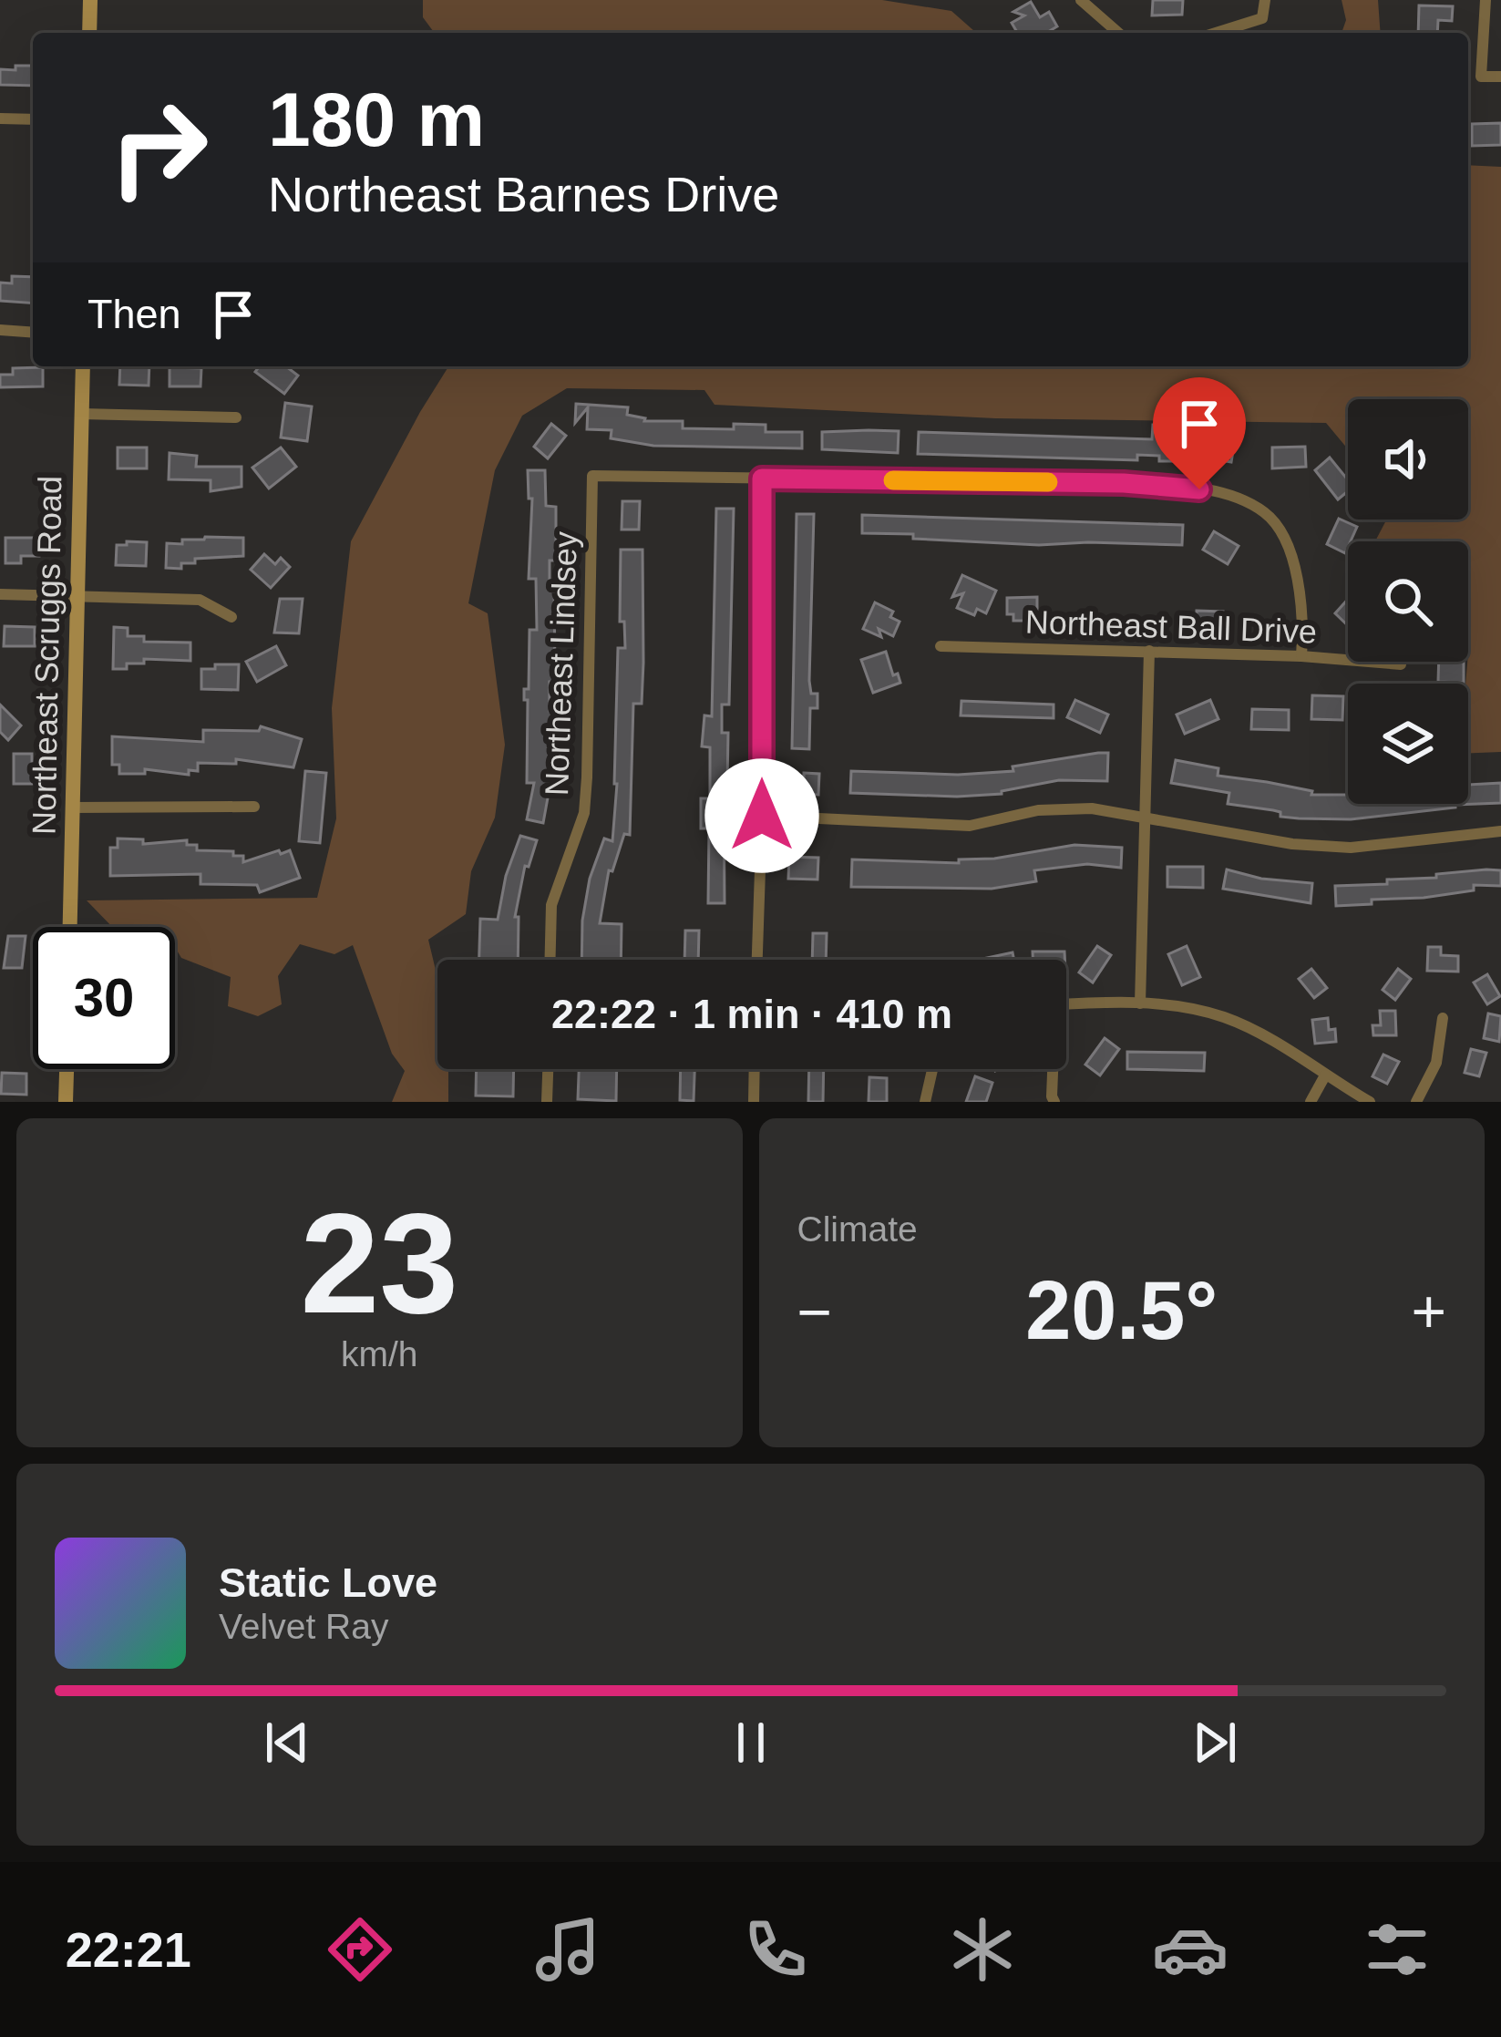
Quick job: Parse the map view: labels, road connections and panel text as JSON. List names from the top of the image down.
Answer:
{
  "streets": {
    "street": ["Northeast Ball Drive", "Northeast Scruggs Road", "Northeast Lindsey"]
  },
  "page": {
    "turn": ["180 m", "Northeast Barnes Drive"],
    "then": "Then",
    "limit": "30",
    "trip": "22:22 · 1 min · 410 m",
    "tile": [
      ["23", "km/h"],
      "Climate"
    ],
    "heat": ["−", "20.5°", "+"],
    "song": ["Static Love", "Velvet Ray"],
    "tabs": "22:21"
  }
}
